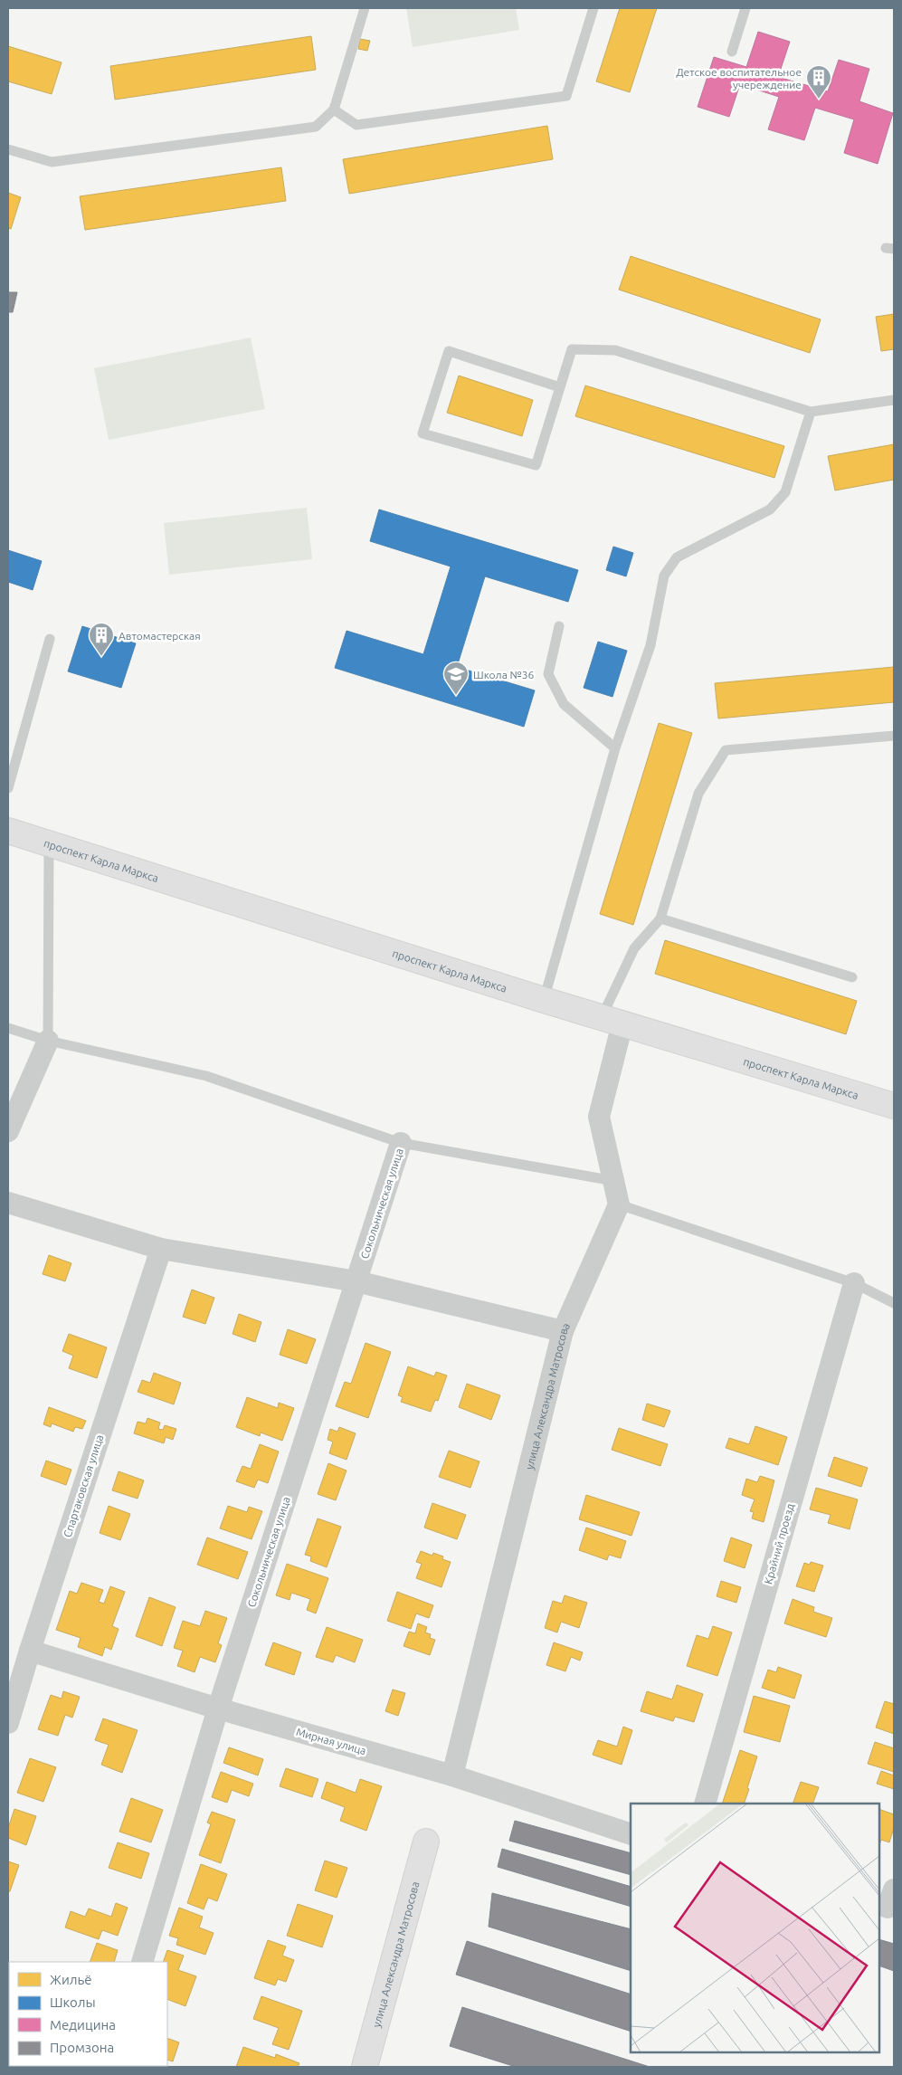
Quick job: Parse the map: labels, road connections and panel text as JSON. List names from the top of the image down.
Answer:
{
  "streets": {
    "street": [
      "проспект Карла Маркса",
      "Сокольническая улица",
      "улица Александра Матросова",
      "Спартаковская улица",
      "Крайний проезд",
      "Мирная улица"
    ]
  },
  "crossings": [
    ["Сокольническая улица", "Мирная улица"],
    ["улица Александра Матросова", "Мирная улица"],
    ["Спартаковская улица", "Мирная улица"]
  ],
  "places": {
    "building": ["Детское воспитательное учереждение", "Автомастерская"],
    "school or university": ["Школа №36"]
  },
  "legend": [
    "Жильё",
    "Школы",
    "Медицина",
    "Промзона"
  ]
}
